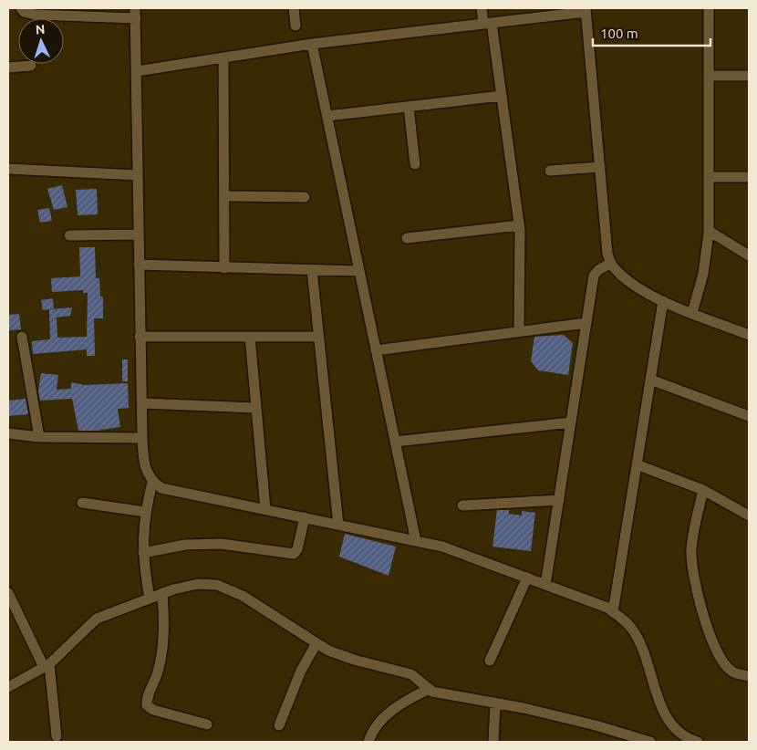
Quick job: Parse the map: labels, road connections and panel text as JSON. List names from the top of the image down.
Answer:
{
  "scale_bar": "100 m",
  "north": "top"
}
